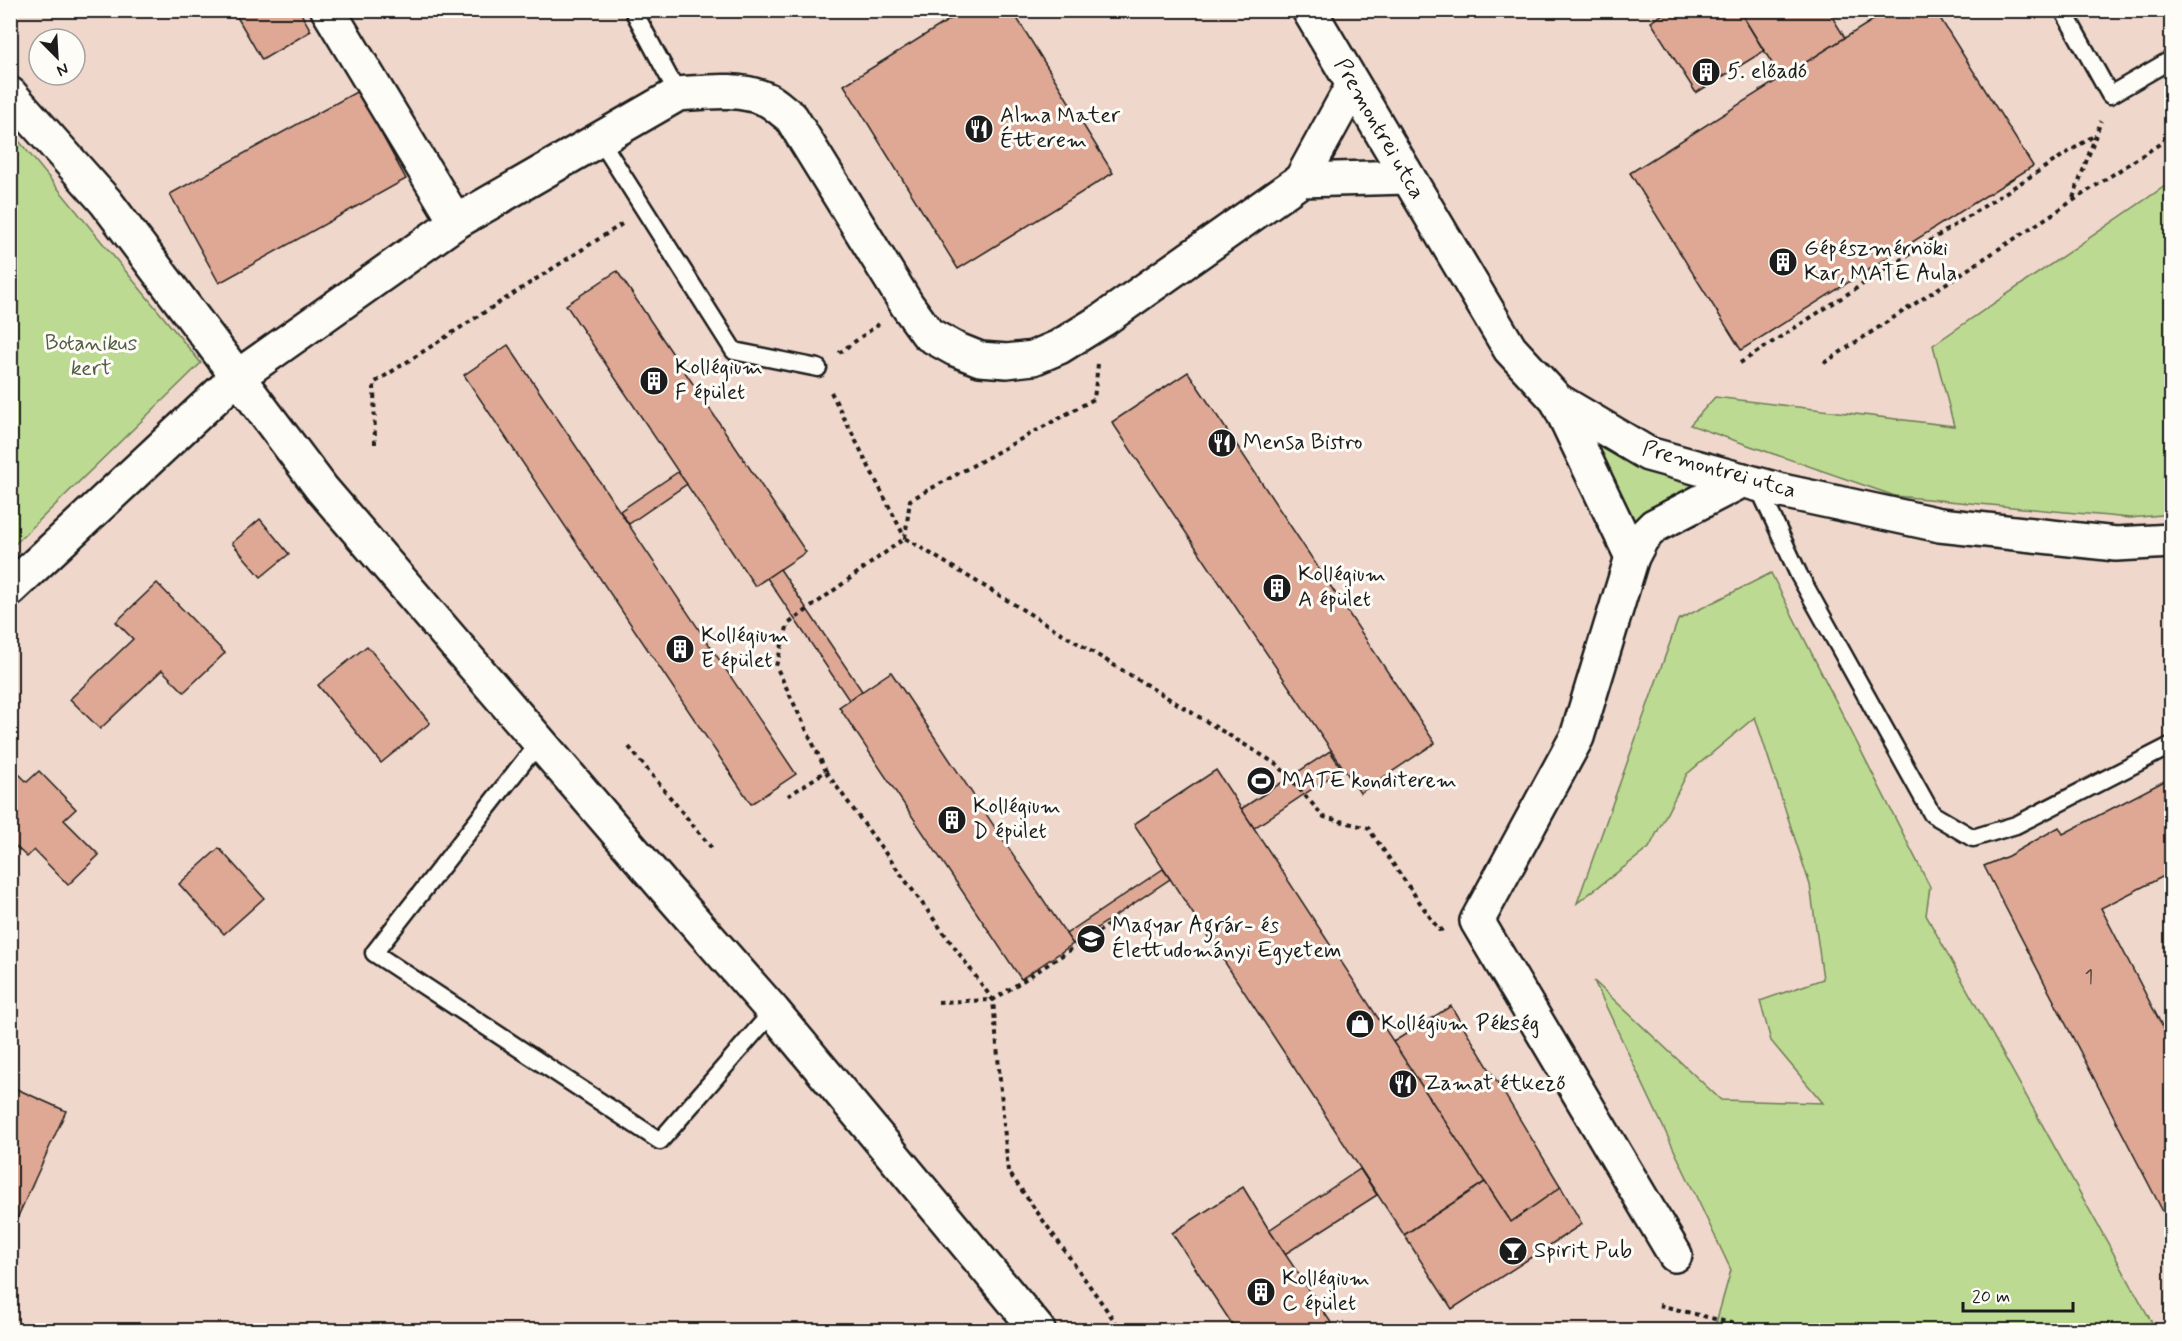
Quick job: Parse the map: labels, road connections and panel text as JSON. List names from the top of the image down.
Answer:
{
  "streets": {
    "street": ["Premontrei utca"]
  },
  "parks": ["Botanikus kert"],
  "places": {
    "building": [
      "5. előadó",
      "Gépészmérnöki Kar, MATE Aula",
      "Kollégium F épület",
      "Kollégium A épület",
      "Kollégium E épület",
      "Kollégium D épület",
      "Kollégium C épület"
    ],
    "restaurant": ["Alma Mater Étterem", "Mensa Bistro", "Zamat étkező"],
    "sports": ["MATE konditerem"],
    "school or university": ["Magyar Agrár- és Élettudományi Egyetem"],
    "shop": ["Kollégium Pékség"],
    "bar": ["Spirit Pub"]
  },
  "house_numbers": ["1"],
  "scale_bar": "20 m",
  "north": "bottom right"
}
